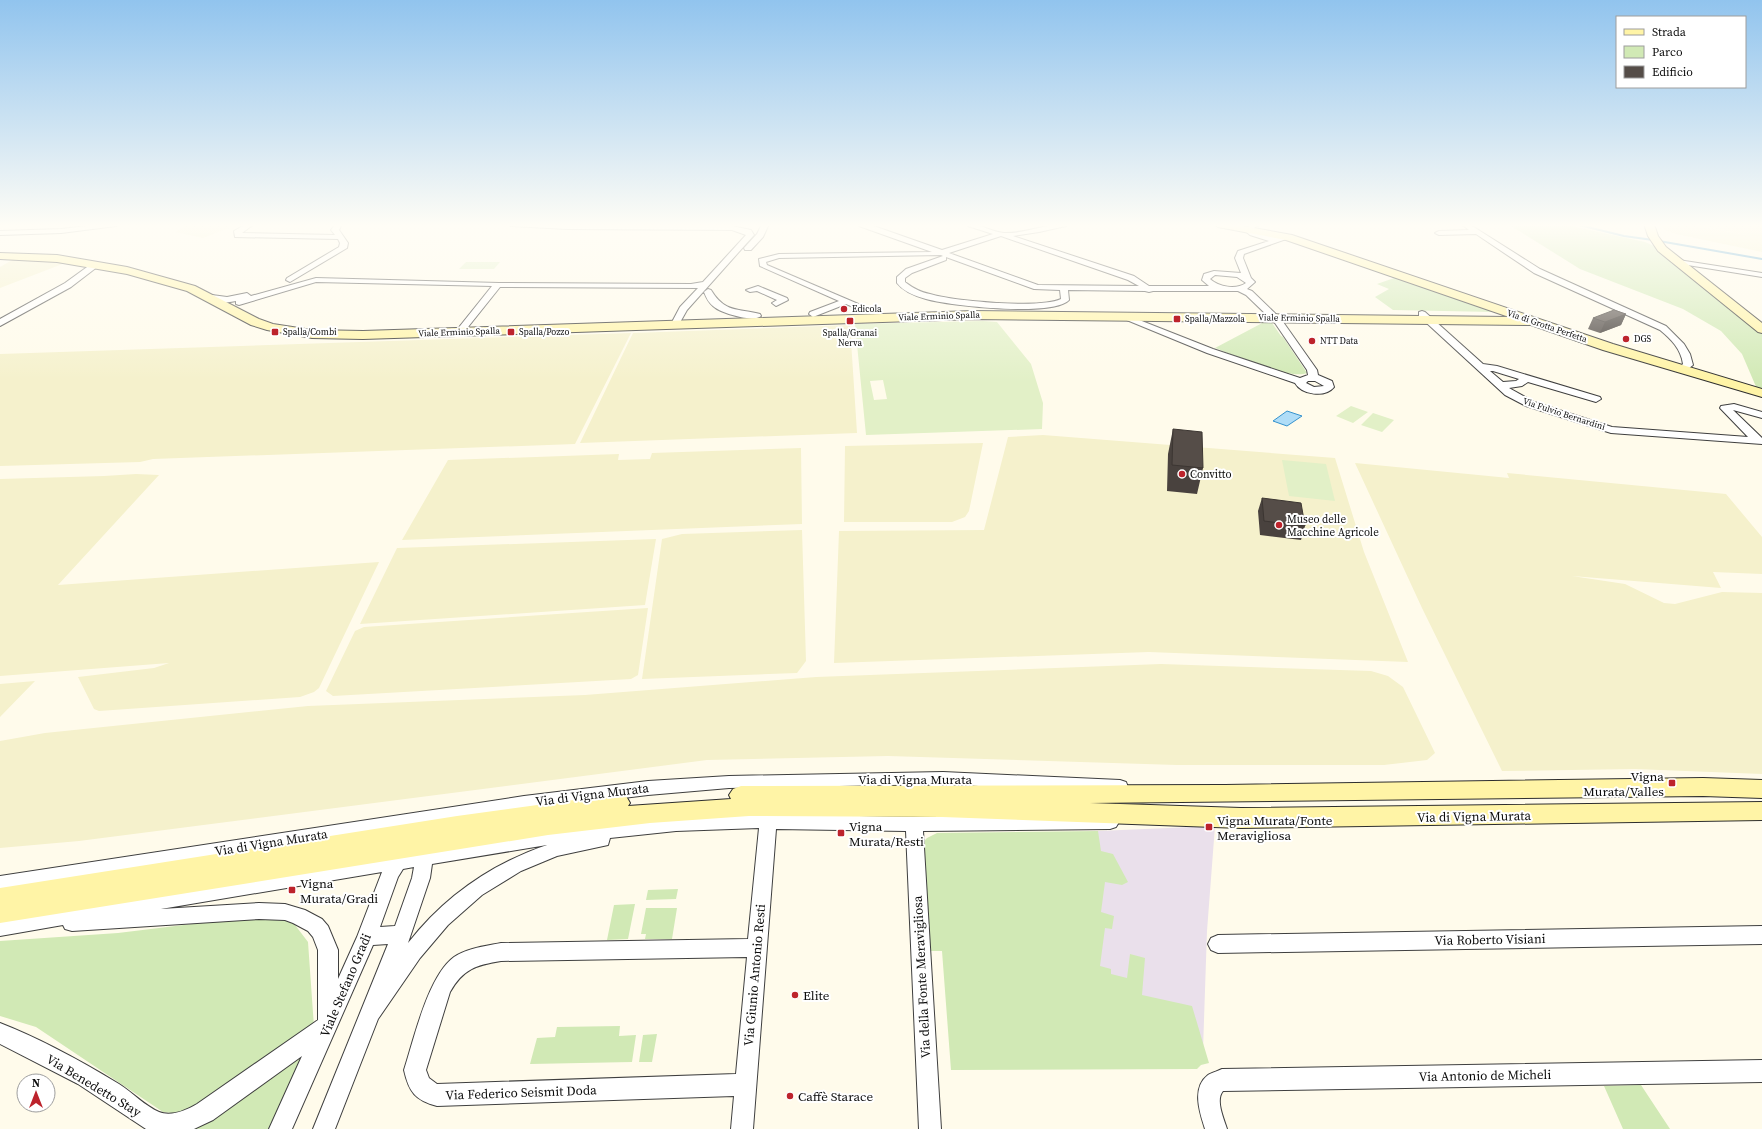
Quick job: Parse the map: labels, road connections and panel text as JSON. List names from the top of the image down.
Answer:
{
  "streets": {
    "main road": ["Viale Erminio Spalla", "Via di Grotta Perfetta", "Via di Vigna Murata"],
    "street": [
      "Via Fulvio Bernardini",
      "Via Roberto Visiani",
      "Via Giunio Antonio Resti",
      "Via della Fonte Meravigliosa",
      "Viale Stefano Gradi",
      "Via Antonio de Micheli",
      "Via Benedetto Stay",
      "Via Federico Seismit Doda"
    ]
  },
  "crossings": [
    ["Viale Erminio Spalla", "Via di Grotta Perfetta"],
    ["Viale Erminio Spalla", "Via Fulvio Bernardini"],
    ["Via di Vigna Murata", "Via Giunio Antonio Resti"],
    ["Via di Vigna Murata", "Via della Fonte Meravigliosa"],
    ["Via di Vigna Murata", "Viale Stefano Gradi"],
    ["Via Giunio Antonio Resti", "Via Federico Seismit Doda"],
    ["Viale Stefano Gradi", "Via Benedetto Stay"]
  ],
  "places": {
    "other": [
      "Edicola",
      "DGS",
      "NTT Data",
      "Convitto",
      "Museo delle Macchine Agricole",
      "Elite",
      "Caffè Starace"
    ],
    "transit": [
      "Spalla/Mazzola",
      "Spalla/Granai Nerva",
      "Spalla/Combi",
      "Spalla/Pozzo",
      "Vigna Murata/Valles",
      "Vigna Murata/Fonte Meravigliosa",
      "Vigna Murata/Resti",
      "Vigna Murata/Gradi"
    ]
  },
  "legend": ["Strada", "Parco", "Edificio"],
  "north": "top"
}
